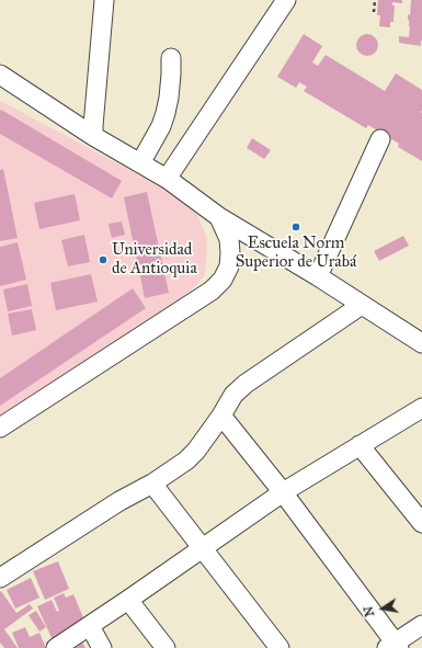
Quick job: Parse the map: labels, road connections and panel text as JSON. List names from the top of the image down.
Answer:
{
  "places": ["Escuela Norm Superior de Urabá", "Universidad de Antioquia"],
  "north": "left"
}
